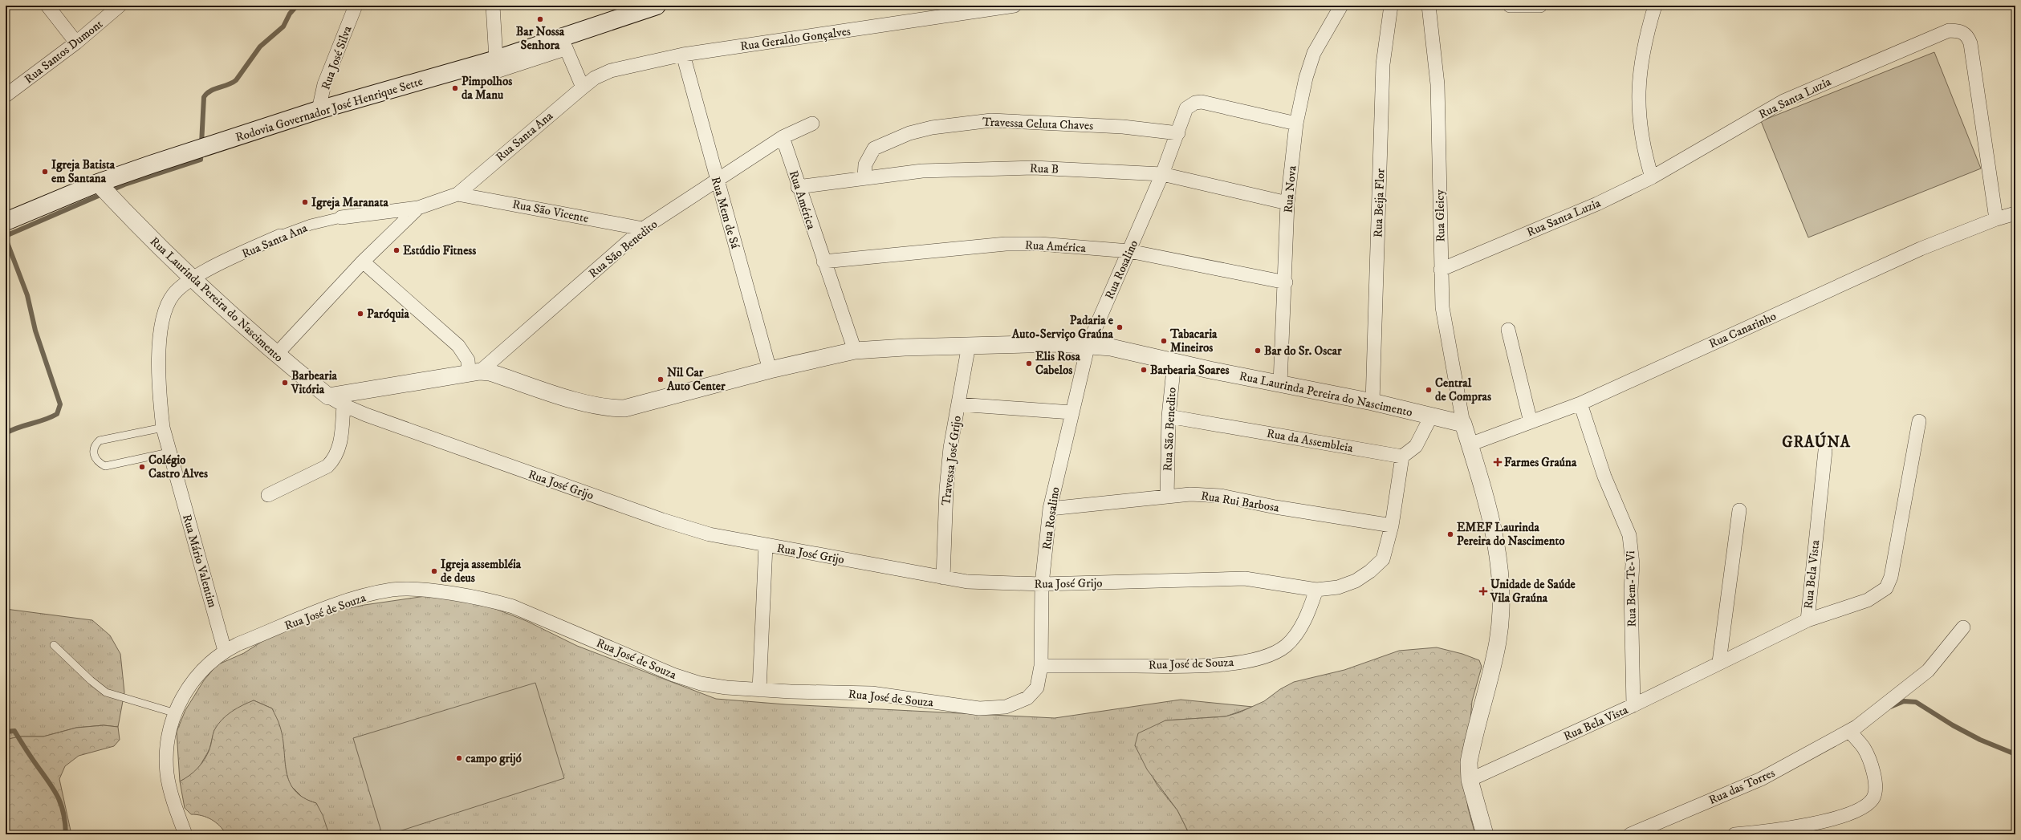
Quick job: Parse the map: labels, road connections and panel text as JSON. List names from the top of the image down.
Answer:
{
  "streets": {
    "main road": ["Rodovia Governador José Henrique Sette"],
    "street": [
      "Rua Geraldo Gonçalves",
      "Rua Santos Dumont",
      "Rua José Silva",
      "Rua Santa Luzia",
      "Travessa Celuta Chaves",
      "Rua Santa Ana",
      "Rua B",
      "Rua Nova",
      "Rua América",
      "Rua Beija Flor",
      "Rua São Vicente",
      "Rua Mem de Sá",
      "Rua Gleicy",
      "Rua São Benedito",
      "Rua Rosalino",
      "Rua Laurinda Pereira do Nascimento",
      "Rua Canarinho",
      "Rua da Assembleia",
      "Travessa José Grijo",
      "Rua José Grijo",
      "Rua Rui Barbosa",
      "Rua Mário Valentim",
      "Rua Bela Vista",
      "Rua Bem-Te-Vi",
      "Rua José de Souza",
      "Rua das Torres"
    ]
  },
  "crossings": [
    ["Rua Geraldo Gonçalves", "Rua Santa Ana"],
    ["Rua Geraldo Gonçalves", "Rua Mem de Sá"],
    ["Rua José Silva", "Rodovia Governador José Henrique Sette"],
    ["Rua Santa Luzia", "Rua Gleicy"],
    ["Rua Santa Luzia", "Rua Canarinho"],
    ["Rodovia Governador José Henrique Sette", "Rua Laurinda Pereira do Nascimento"],
    ["Travessa Celuta Chaves", "Rua B"],
    ["Travessa Celuta Chaves", "Rua Rosalino"],
    ["Rua Santa Ana", "Rua São Vicente"],
    ["Rua Santa Ana", "Rua Laurinda Pereira do Nascimento"],
    ["Rua Santa Ana", "Rua Mário Valentim"],
    ["Rua B", "Rua Nova"],
    ["Rua B", "Rua América"],
    ["Rua B", "Rua Rosalino"],
    ["Rua Nova", "Rua América"],
    ["Rua Nova", "Rua Rosalino"],
    ["Rua Nova", "Rua Laurinda Pereira do Nascimento"],
    ["Rua América", "Rua São Benedito"],
    ["Rua América", "Rua Rosalino"],
    ["Rua América", "Rua Laurinda Pereira do Nascimento"],
    ["Rua Beija Flor", "Rua Laurinda Pereira do Nascimento"],
    ["Rua São Vicente", "Rua São Benedito"],
    ["Rua Mem de Sá", "Rua São Benedito"],
    ["Rua Mem de Sá", "Rua Laurinda Pereira do Nascimento"],
    ["Rua Gleicy", "Rua Laurinda Pereira do Nascimento"],
    ["Rua São Benedito", "Rua Laurinda Pereira do Nascimento"],
    ["Rua São Benedito", "Rua da Assembleia"],
    ["Rua São Benedito", "Rua Rui Barbosa"],
    ["Rua Rosalino", "Rua Laurinda Pereira do Nascimento"],
    ["Rua Rosalino", "Rua José Grijo"],
    ["Rua Rosalino", "Rua Rui Barbosa"],
    ["Rua Rosalino", "Rua José de Souza"],
    ["Rua Laurinda Pereira do Nascimento", "Travessa José Grijo"],
    ["Rua Laurinda Pereira do Nascimento", "Rua José Grijo"],
    ["Rua Laurinda Pereira do Nascimento", "Rua Mário Valentim"],
    ["Rua Canarinho", "Rua Bem-Te-Vi"],
    ["Travessa José Grijo", "Rua José Grijo"],
    ["Rua José Grijo", "Rua José de Souza"],
    ["Rua Mário Valentim", "Rua José de Souza"],
    ["Rua Bela Vista", "Rua Bem-Te-Vi"]
  ],
  "districts": ["GRAÚNA"],
  "places": {
    "other": [
      "Bar Nossa Senhora",
      "Pimpolhos da Manu",
      "Igreja Batista em Santana",
      "Igreja Maranata",
      "Estúdio Fitness",
      "Paróquia",
      "Padaria e Auto-Serviço Graúna",
      "Tabacaria Mineiros",
      "Bar do Sr. Oscar",
      "Elis Rosa Cabelos",
      "Barbearia Soares",
      "Nil Car Auto Center",
      "Barbearia Vitória",
      "Central de Compras",
      "Colégio Castro Alves",
      "EMEF Laurinda Pereira do Nascimento",
      "Igreja assembléia de deus",
      "campo grijó"
    ],
    "health": ["Farmes Graúna", "Unidade de Saúde Vila Graúna"]
  }
}
